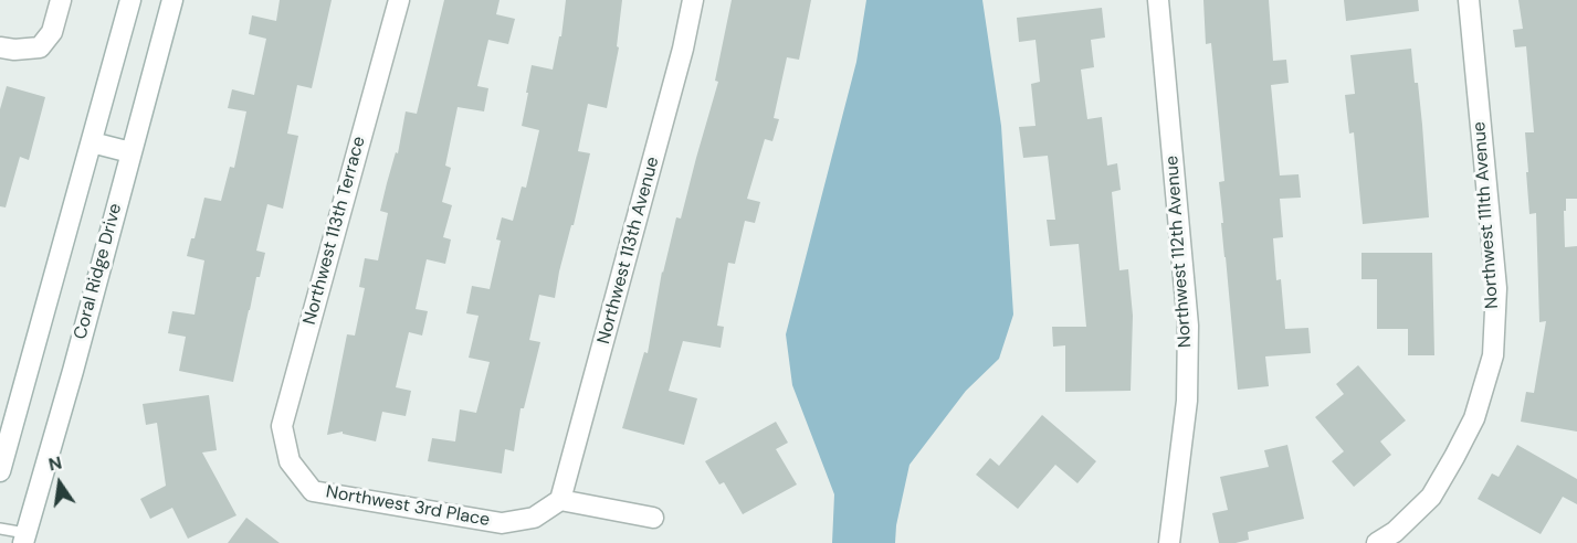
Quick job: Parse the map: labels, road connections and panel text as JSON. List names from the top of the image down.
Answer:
{
  "streets": {
    "street": [
      "Northwest 111th Avenue",
      "Northwest 113th Terrace",
      "Northwest 113th Avenue",
      "Northwest 112th Avenue",
      "Coral Ridge Drive",
      "Northwest 3rd Place"
    ]
  },
  "crossings": [
    ["Northwest 113th Terrace", "Northwest 3rd Place"],
    ["Northwest 113th Avenue", "Northwest 3rd Place"]
  ],
  "north": "top"
}
